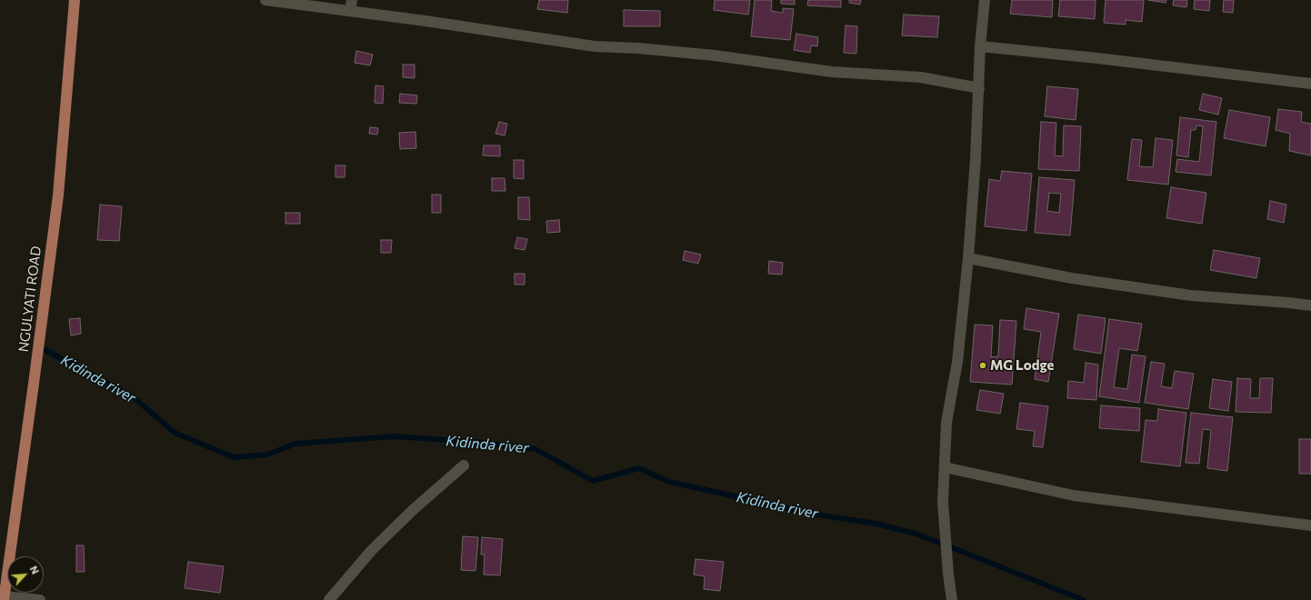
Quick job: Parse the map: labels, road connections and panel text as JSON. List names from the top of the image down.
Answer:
{
  "streets": {
    "main road": ["NGULYATI ROAD"]
  },
  "water": ["Kidinda river"],
  "places": ["MG Lodge"],
  "north": "top right"
}
